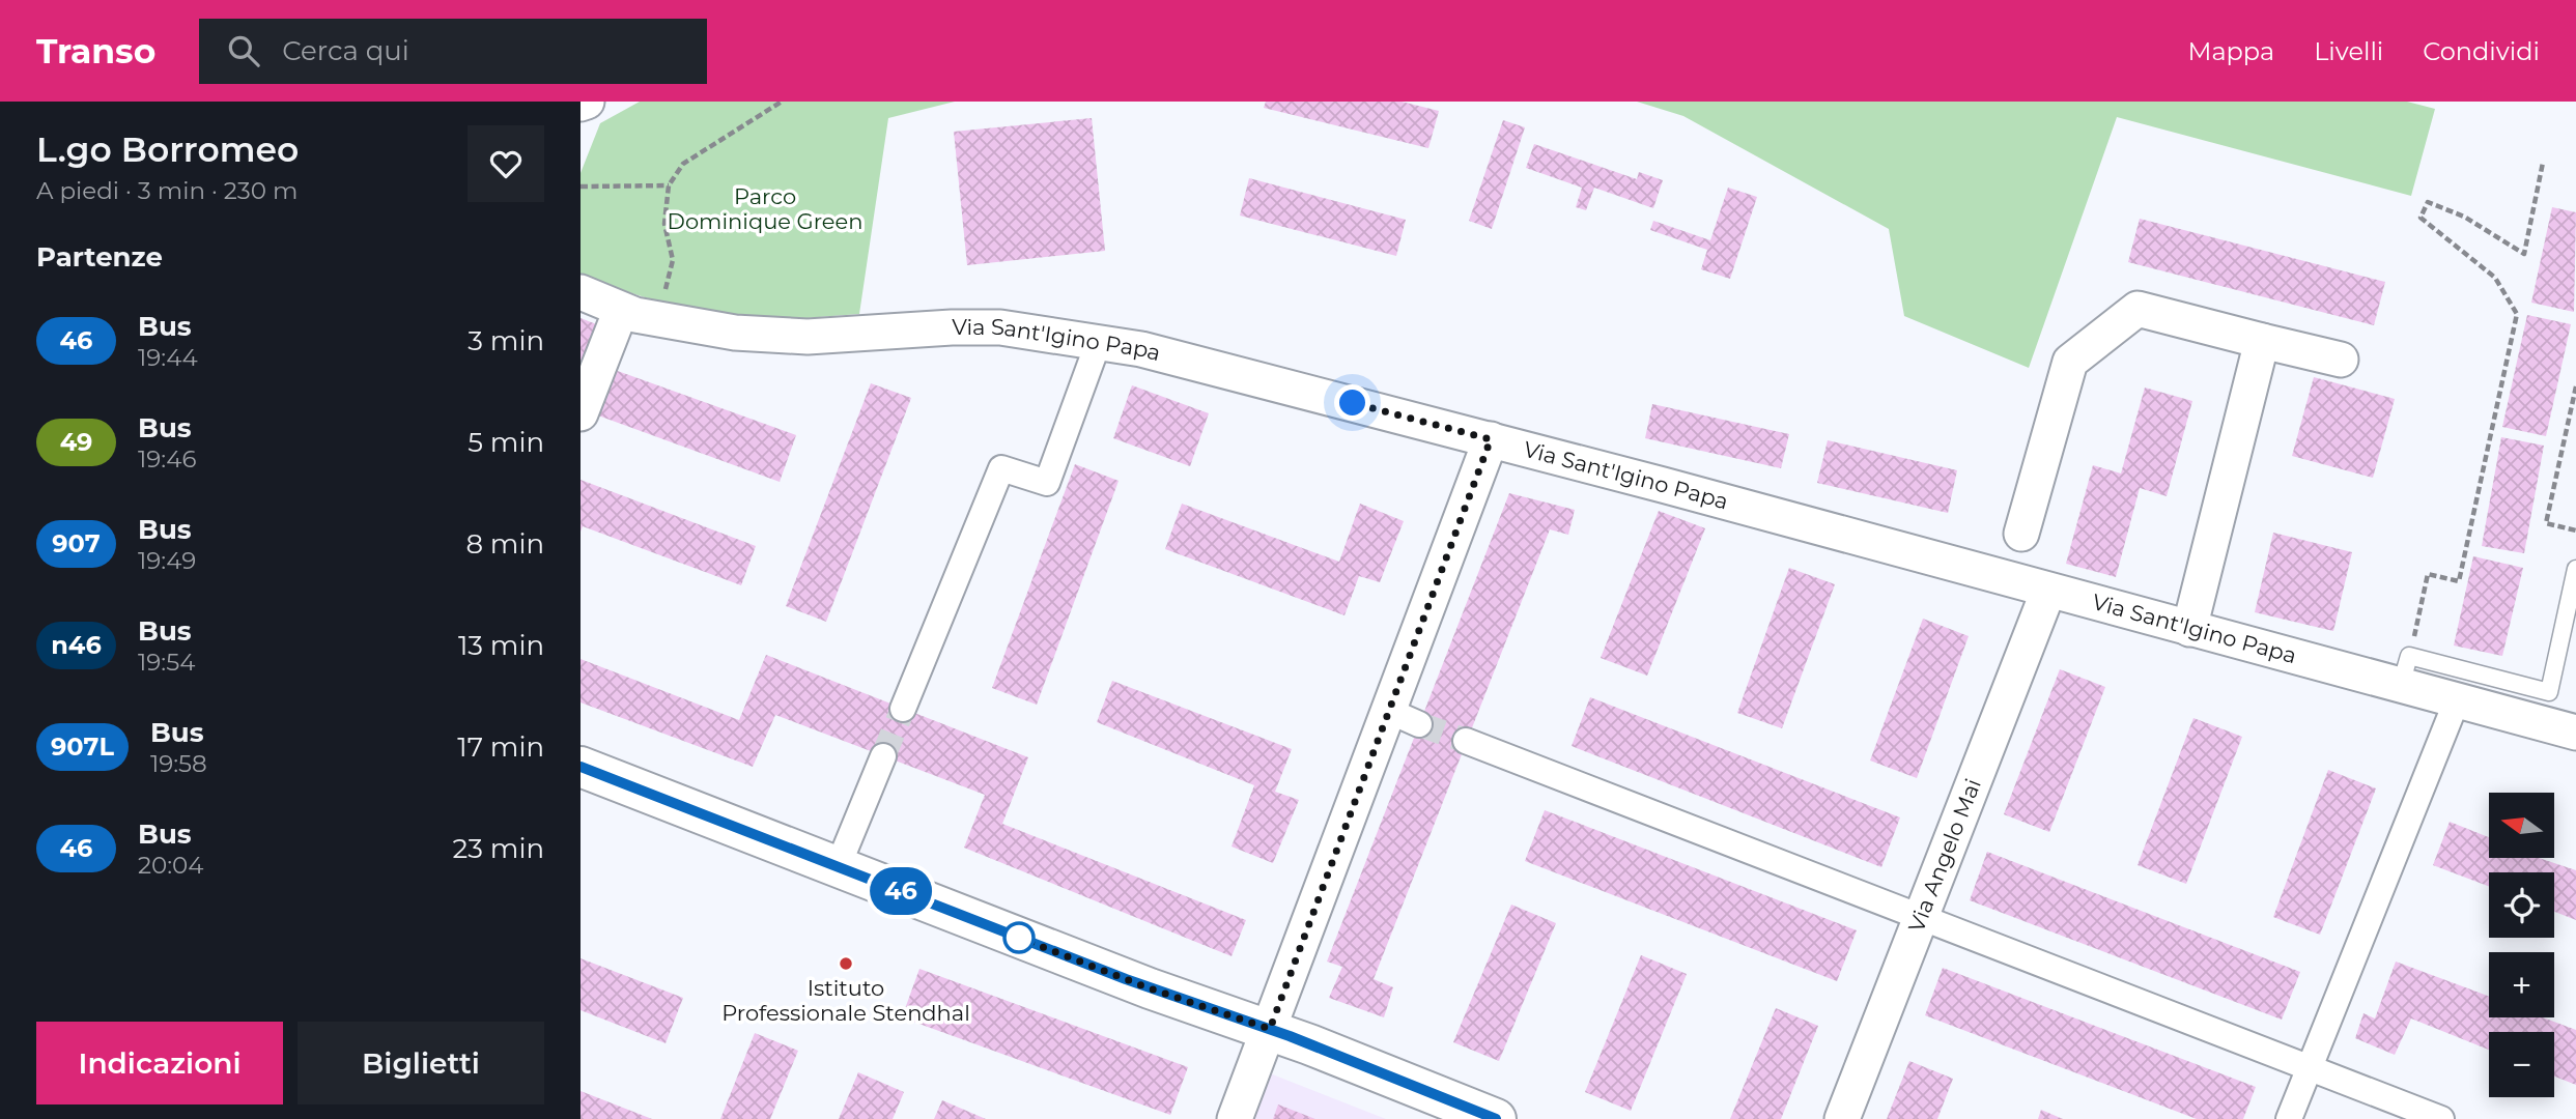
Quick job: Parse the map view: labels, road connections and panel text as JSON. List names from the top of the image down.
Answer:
{
  "streets": {
    "street": ["Via Sant'Igino Papa", "Via Angelo Mai"]
  },
  "crossings": [
    ["Via Sant'Igino Papa", "Via Angelo Mai"]
  ],
  "parks": ["Parco Dominique Green"],
  "places": ["Istituto Professionale Stendhal"],
  "lines": ["bus line 46"],
  "north": "left",
  "page": {
    "header": "Transo",
    "search": "Cerca qui",
    "nav": ["Mappa", "Livelli", "Condividi"],
    "heading": [
      ["L.go Borromeo", "A piedi · 3 min · 230 m"],
      "Partenze"
    ],
    "on_map": "46",
    "list": [
      {
        "mark": "46",
        "name": "Bus",
        "note": "19:44",
        "value": "3 min"
      },
      {
        "mark": "49",
        "name": "Bus",
        "note": "19:46",
        "value": "5 min"
      },
      {
        "mark": "907",
        "name": "Bus",
        "note": "19:49",
        "value": "8 min"
      },
      {
        "mark": "n46",
        "name": "Bus",
        "note": "19:54",
        "value": "13 min"
      },
      {
        "mark": "907L",
        "name": "Bus",
        "note": "19:58",
        "value": "17 min"
      },
      {
        "mark": "46",
        "name": "Bus",
        "note": "20:04",
        "value": "23 min"
      }
    ],
    "map_buttons": ["+", "−"],
    "buttons": ["Indicazioni", "Biglietti"]
  }
}
